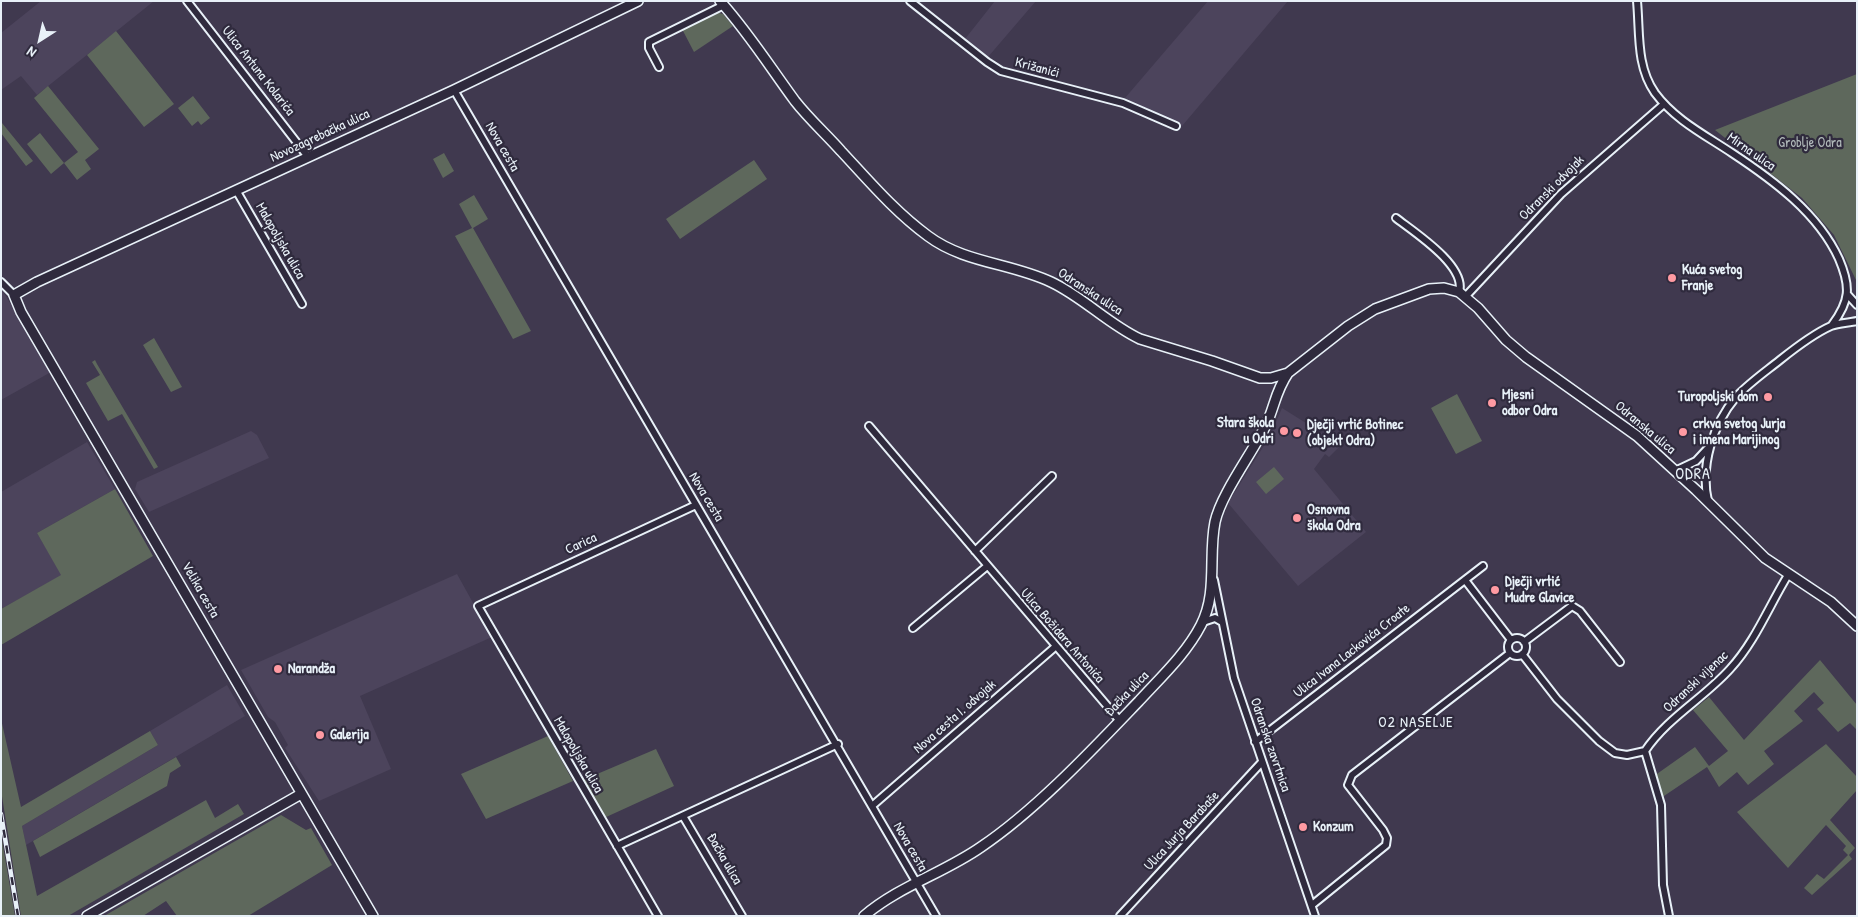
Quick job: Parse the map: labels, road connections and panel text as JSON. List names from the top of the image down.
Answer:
{
  "streets": {
    "street": [
      "Križanići",
      "Ulica Antuna Kolarića",
      "Novozagrebačka ulica",
      "Nova cesta",
      "Mirna ulica",
      "Odranski odvojak",
      "Malopoljska ulica",
      "Odranska ulica",
      "Carica",
      "Velika cesta",
      "Ulica Božidara Antonića",
      "Ulica Ivana Lackovića Croate",
      "Odranski vijenac",
      "Đačka ulica",
      "Nova cesta I. odvojak",
      "Odranska zavrtnica",
      "Ulica Jurja Barabaše"
    ]
  },
  "crossings": [
    ["Ulica Antuna Kolarića", "Novozagrebačka ulica"],
    ["Novozagrebačka ulica", "Nova cesta"],
    ["Novozagrebačka ulica", "Malopoljska ulica"],
    ["Novozagrebačka ulica", "Velika cesta"],
    ["Nova cesta", "Carica"],
    ["Nova cesta", "Đačka ulica"],
    ["Nova cesta", "Nova cesta I. odvojak"],
    ["Mirna ulica", "Odranski odvojak"],
    ["Odranski odvojak", "Odranska ulica"],
    ["Malopoljska ulica", "Carica"],
    ["Odranska ulica", "Odranski vijenac"],
    ["Odranska ulica", "Đačka ulica"],
    ["Ulica Božidara Antonića", "Đačka ulica"],
    ["Ulica Božidara Antonića", "Nova cesta I. odvojak"],
    ["Ulica Ivana Lackovića Croate", "Odranska zavrtnica"],
    ["Đačka ulica", "Odranska zavrtnica"],
    ["Odranska zavrtnica", "Ulica Jurja Barabaše"]
  ],
  "districts": ["ODRA", "O2 NASELJE"],
  "parks": ["Groblje Odra"],
  "places": [
    "Kuća svetog Franje",
    "Turopoljski dom",
    "Mjesni odbor Odra",
    "Stara škola u Odri",
    "crkva svetog Jurja i imena Marijinog",
    "Dječji vrtić Botinec (objekt Odra)",
    "Osnovna škola Odra",
    "Dječji vrtić Mudre Glavice",
    "Narandža",
    "Galerija",
    "Konzum"
  ],
  "north": "bottom left"
}
